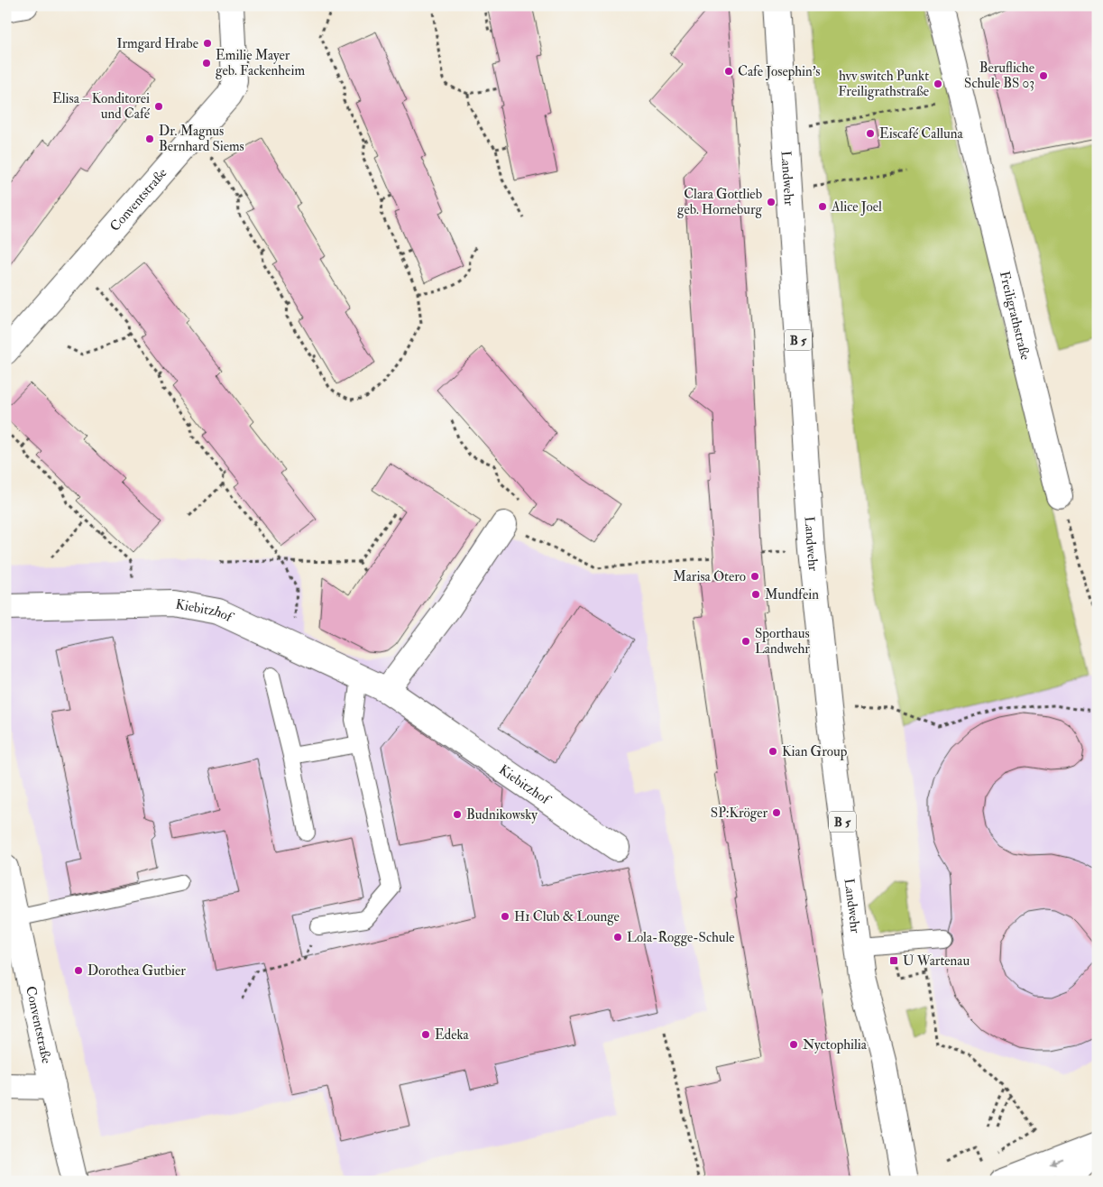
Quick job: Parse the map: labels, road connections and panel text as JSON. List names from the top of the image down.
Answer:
{
  "streets": {
    "street": [
      "Landwehr",
      "Conventstraße",
      "Freiligrathstraße",
      "B 5",
      "Kiebitzhof"
    ]
  },
  "places": {
    "other": [
      "Irmgard Hrabe",
      "Emilie Mayer geb. Fackenheim",
      "Cafe Josephin's",
      "Berufliche Schule BS 03",
      "hvv switch Punkt Freiligrathstraße",
      "Elisa – Konditorei und Café",
      "Eiscafé Calluna",
      "Dr. Magnus Bernhard Siems",
      "Clara Gottlieb geb. Horneburg",
      "Alice Joel",
      "Marisa Otero",
      "Mundfein",
      "Sporthaus Landwehr",
      "Kian Group",
      "SP:Kröger",
      "Budnikowsky",
      "H1 Club & Lounge",
      "Lola-Rogge-Schule",
      "Dorothea Gutbier",
      "Edeka",
      "Nyctophilia"
    ],
    "transit": ["U Wartenau"]
  }
}
